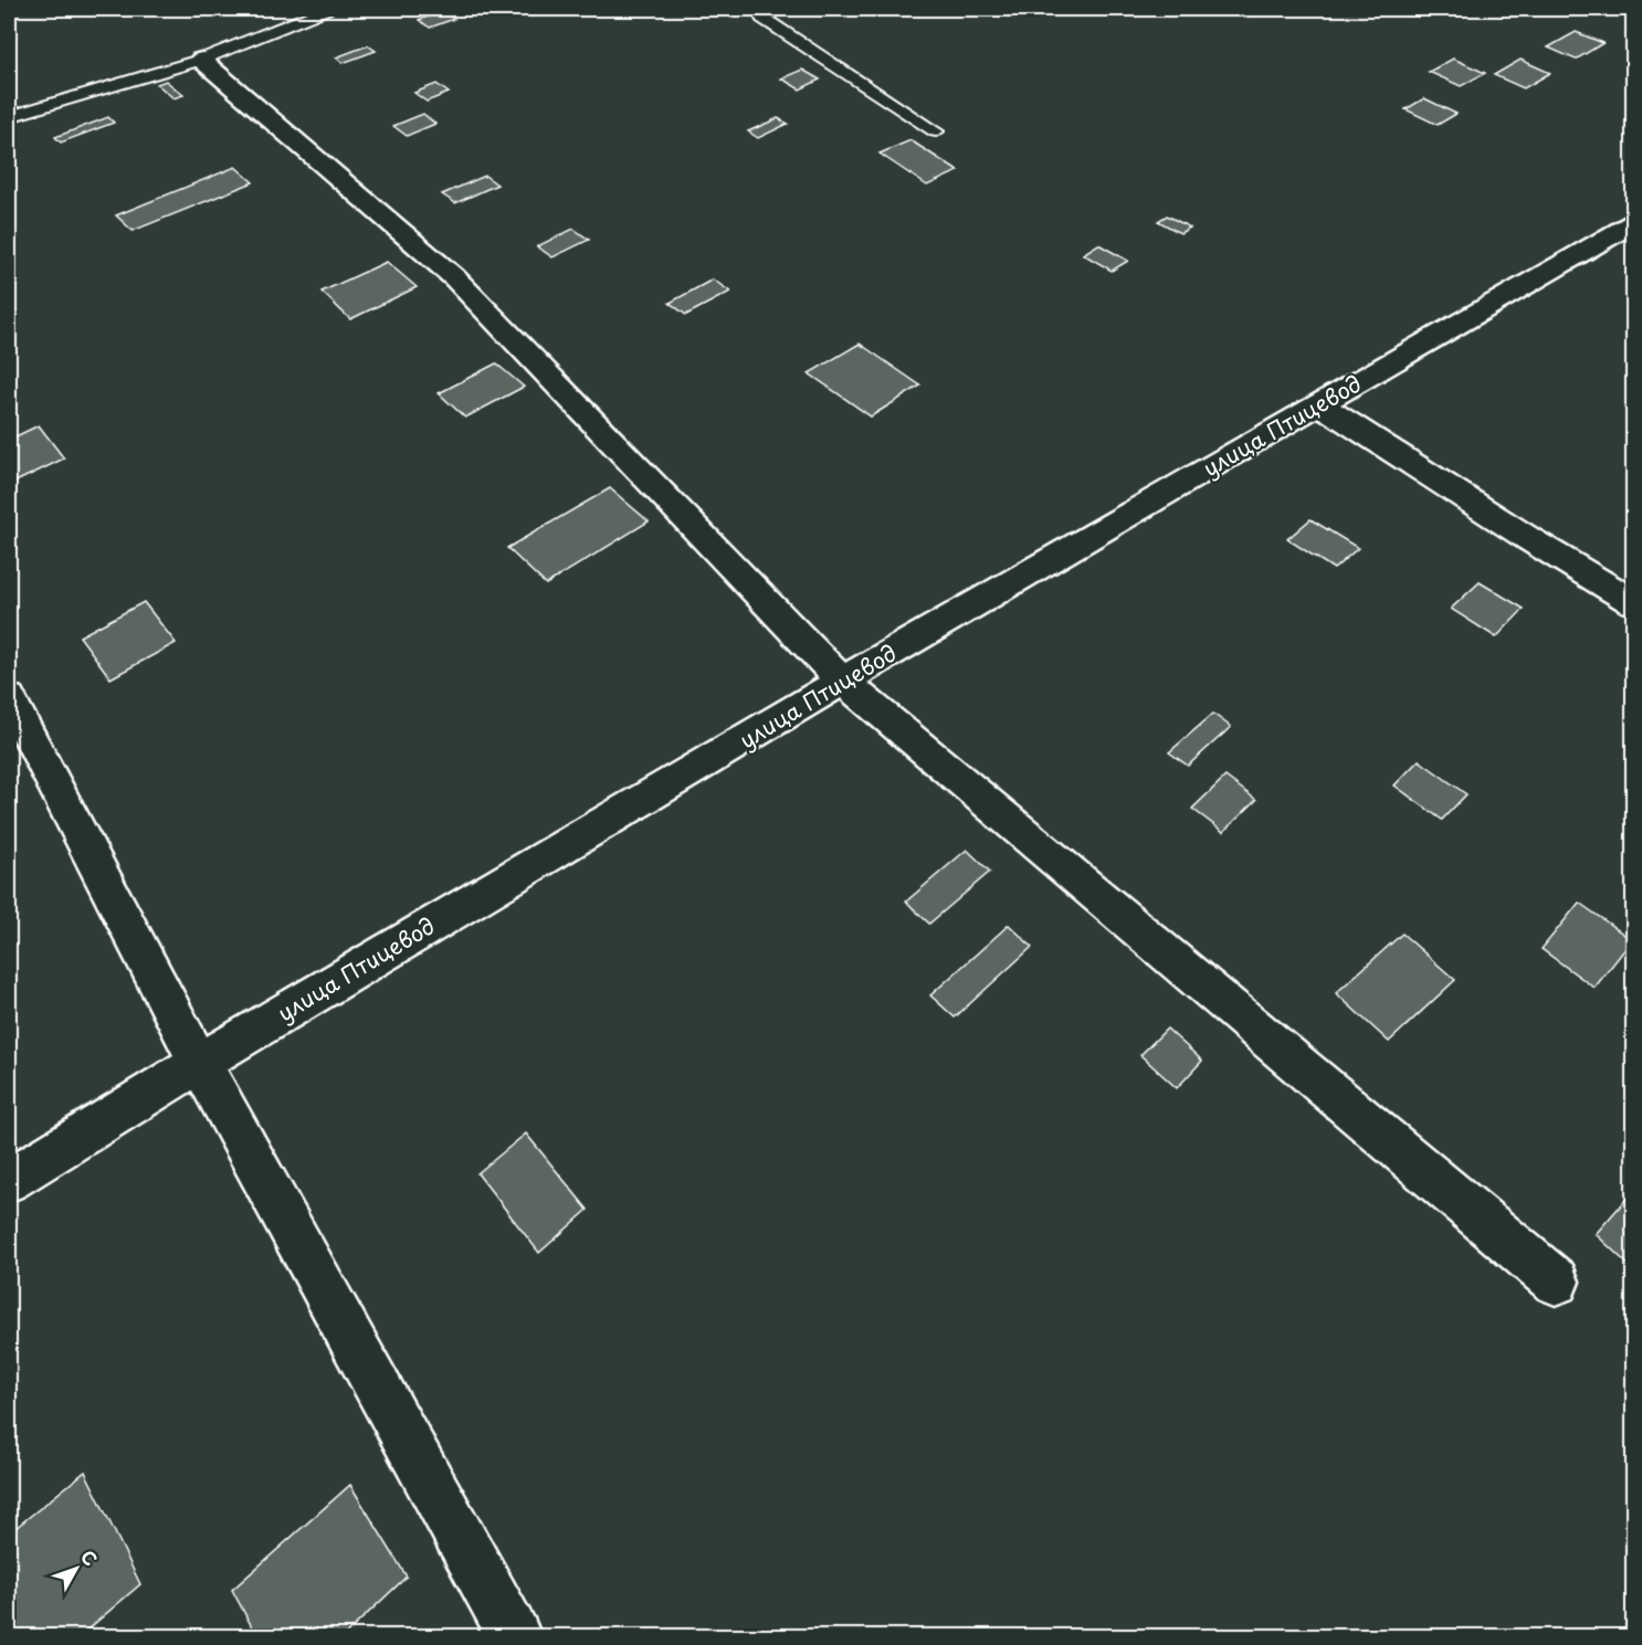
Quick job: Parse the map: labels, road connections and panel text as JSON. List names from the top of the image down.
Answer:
{
  "streets": {
    "street": ["улица Птицевод"]
  },
  "north": "top right"
}
